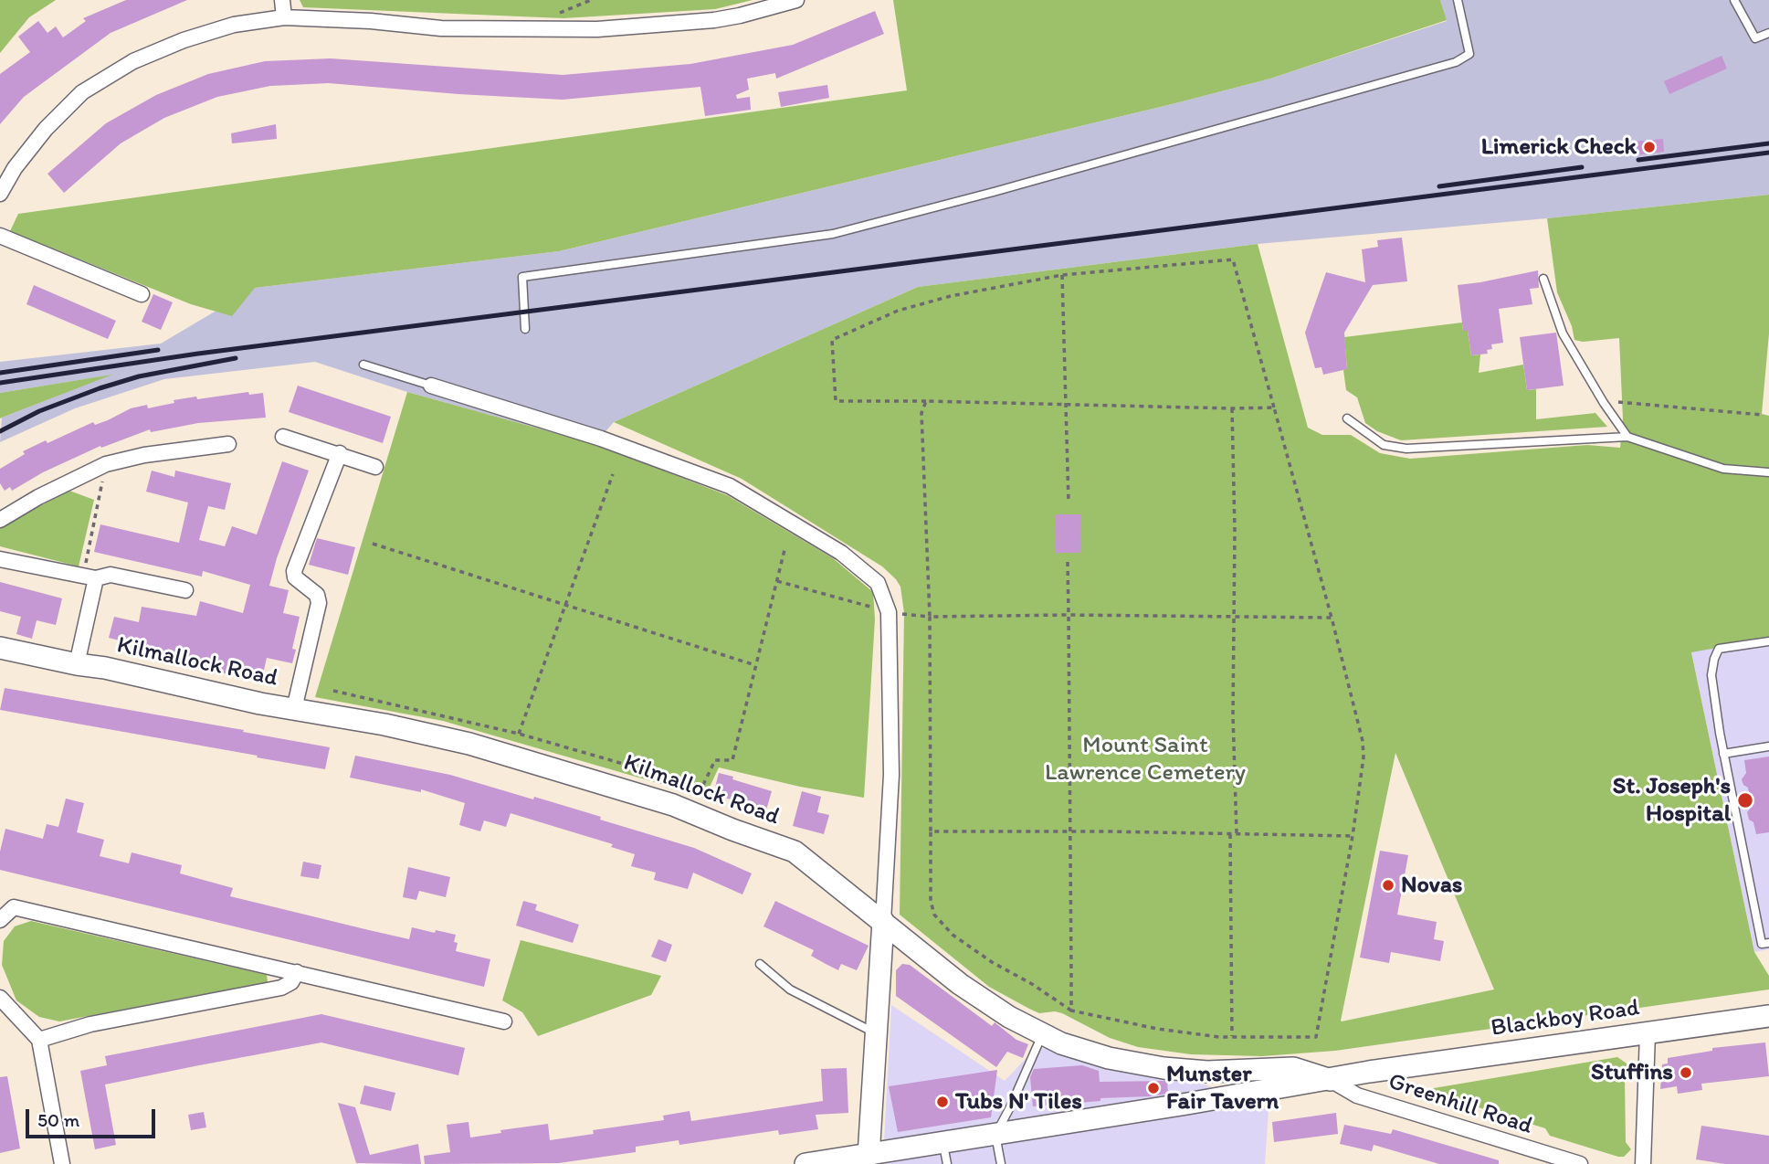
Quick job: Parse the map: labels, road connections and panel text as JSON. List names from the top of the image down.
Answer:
{
  "streets": {
    "street": ["Kilmallock Road", "Blackboy Road", "Greenhill Road"]
  },
  "crossings": [
    ["Kilmallock Road", "Blackboy Road"],
    ["Kilmallock Road", "Greenhill Road"],
    ["Blackboy Road", "Greenhill Road"]
  ],
  "parks": ["Mount Saint Lawrence Cemetery"],
  "places": [
    "Limerick Check",
    "St. Joseph's Hospital",
    "Novas",
    "Stuffins",
    "Munster Fair Tavern",
    "Tubs N' Tiles"
  ],
  "scale_bar": "50 m"
}
